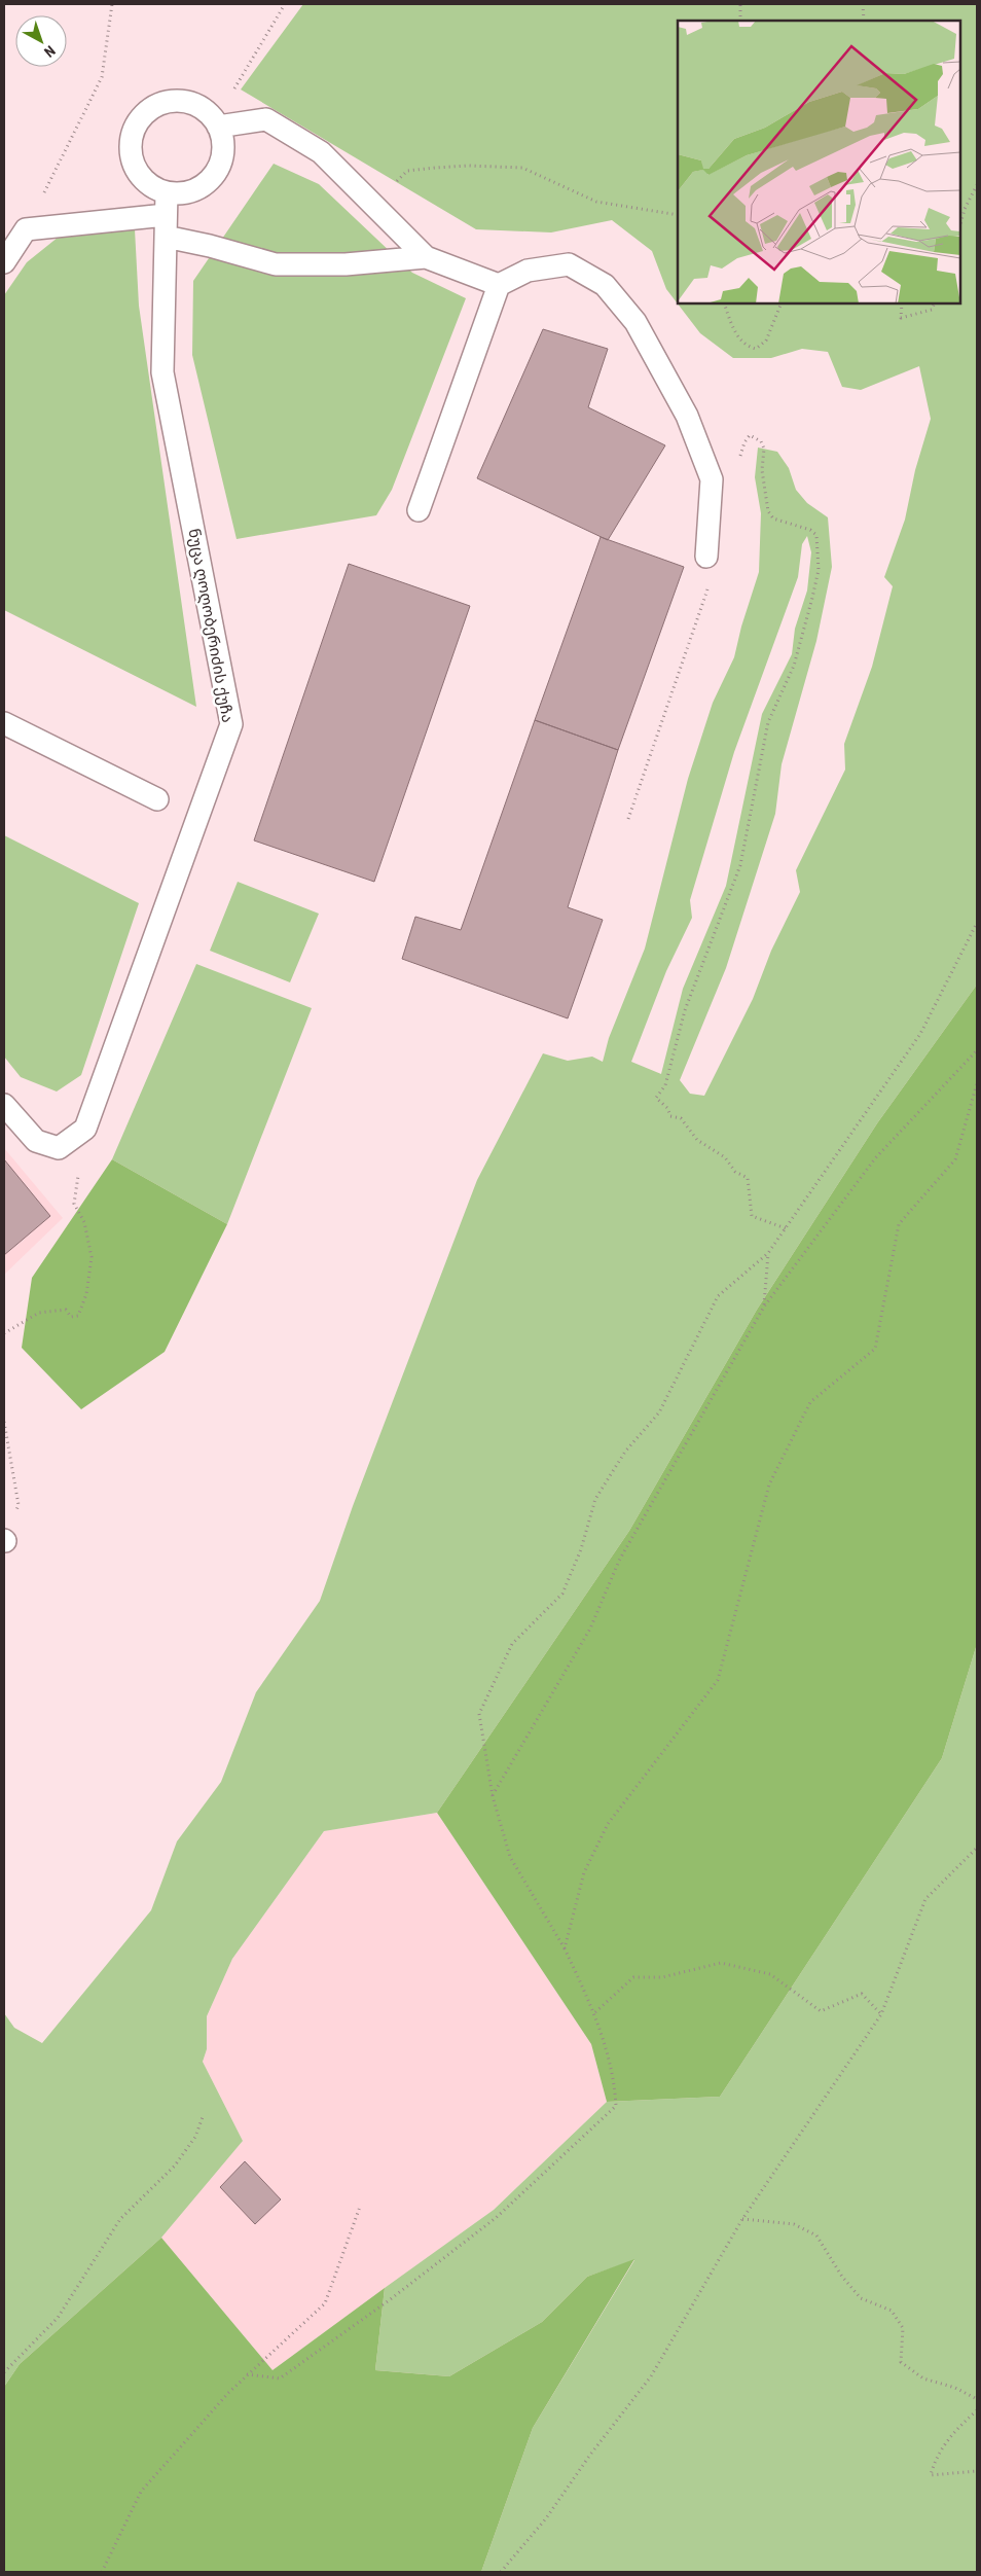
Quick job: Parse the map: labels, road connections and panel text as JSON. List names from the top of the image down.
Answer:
{
  "streets": {
    "lane": ["ნუცა ღოღობერიძის ქუჩა"]
  },
  "north": "bottom right"
}
